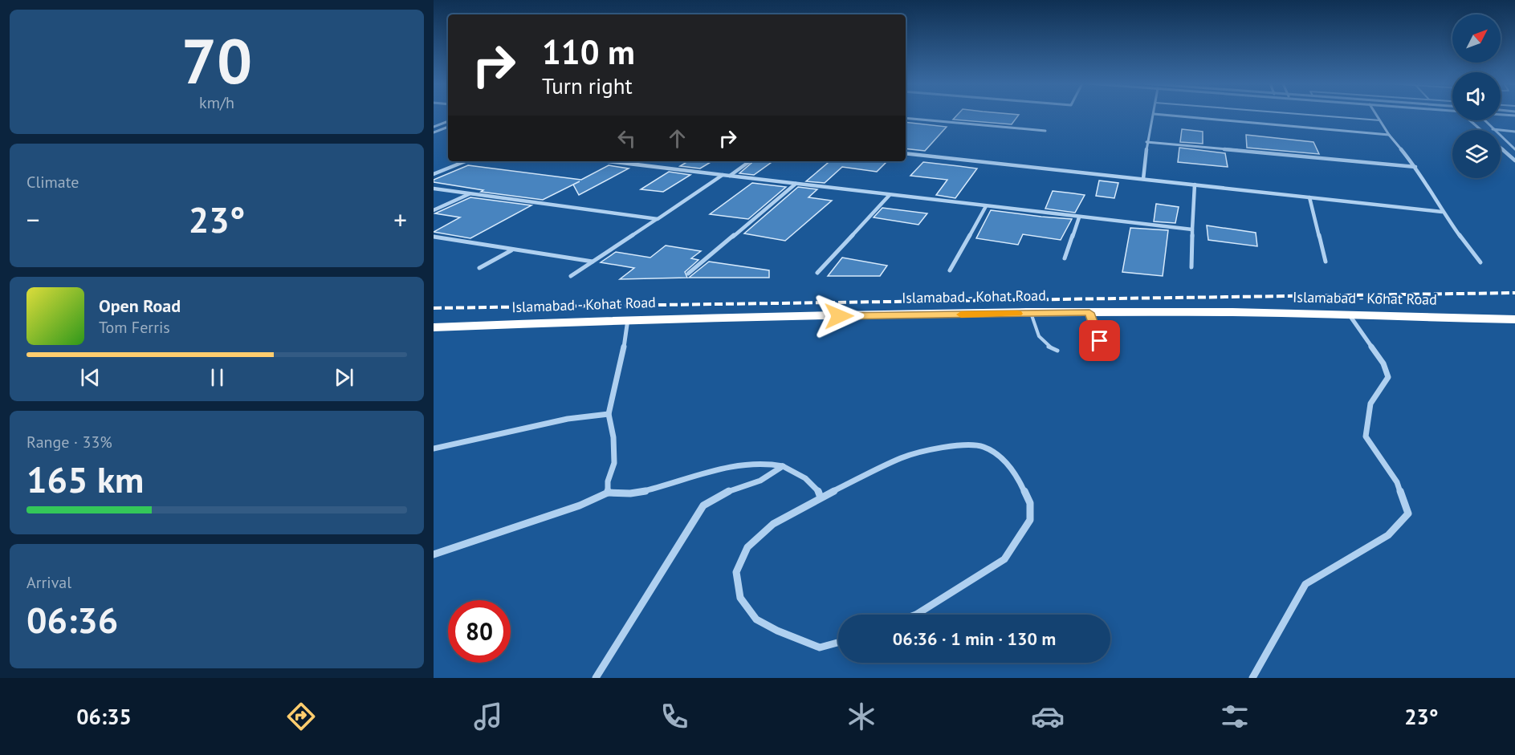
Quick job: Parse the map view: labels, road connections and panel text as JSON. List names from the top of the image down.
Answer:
{
  "streets": {
    "highway": ["Islamabad - Kohat Road"]
  },
  "north": "top right",
  "page": {
    "tile": [
      ["70", "km/h"],
      "Climate",
      ["Range · 33%", "165 km"],
      ["Arrival", "06:36"]
    ],
    "turn": ["110 m", "Turn right"],
    "heat": ["−", "23°", "+"],
    "song": ["Open Road", "Tom Ferris"],
    "limit": "80",
    "trip": "06:36 · 1 min · 130 m",
    "tabs": ["06:35", "23°"]
  }
}
